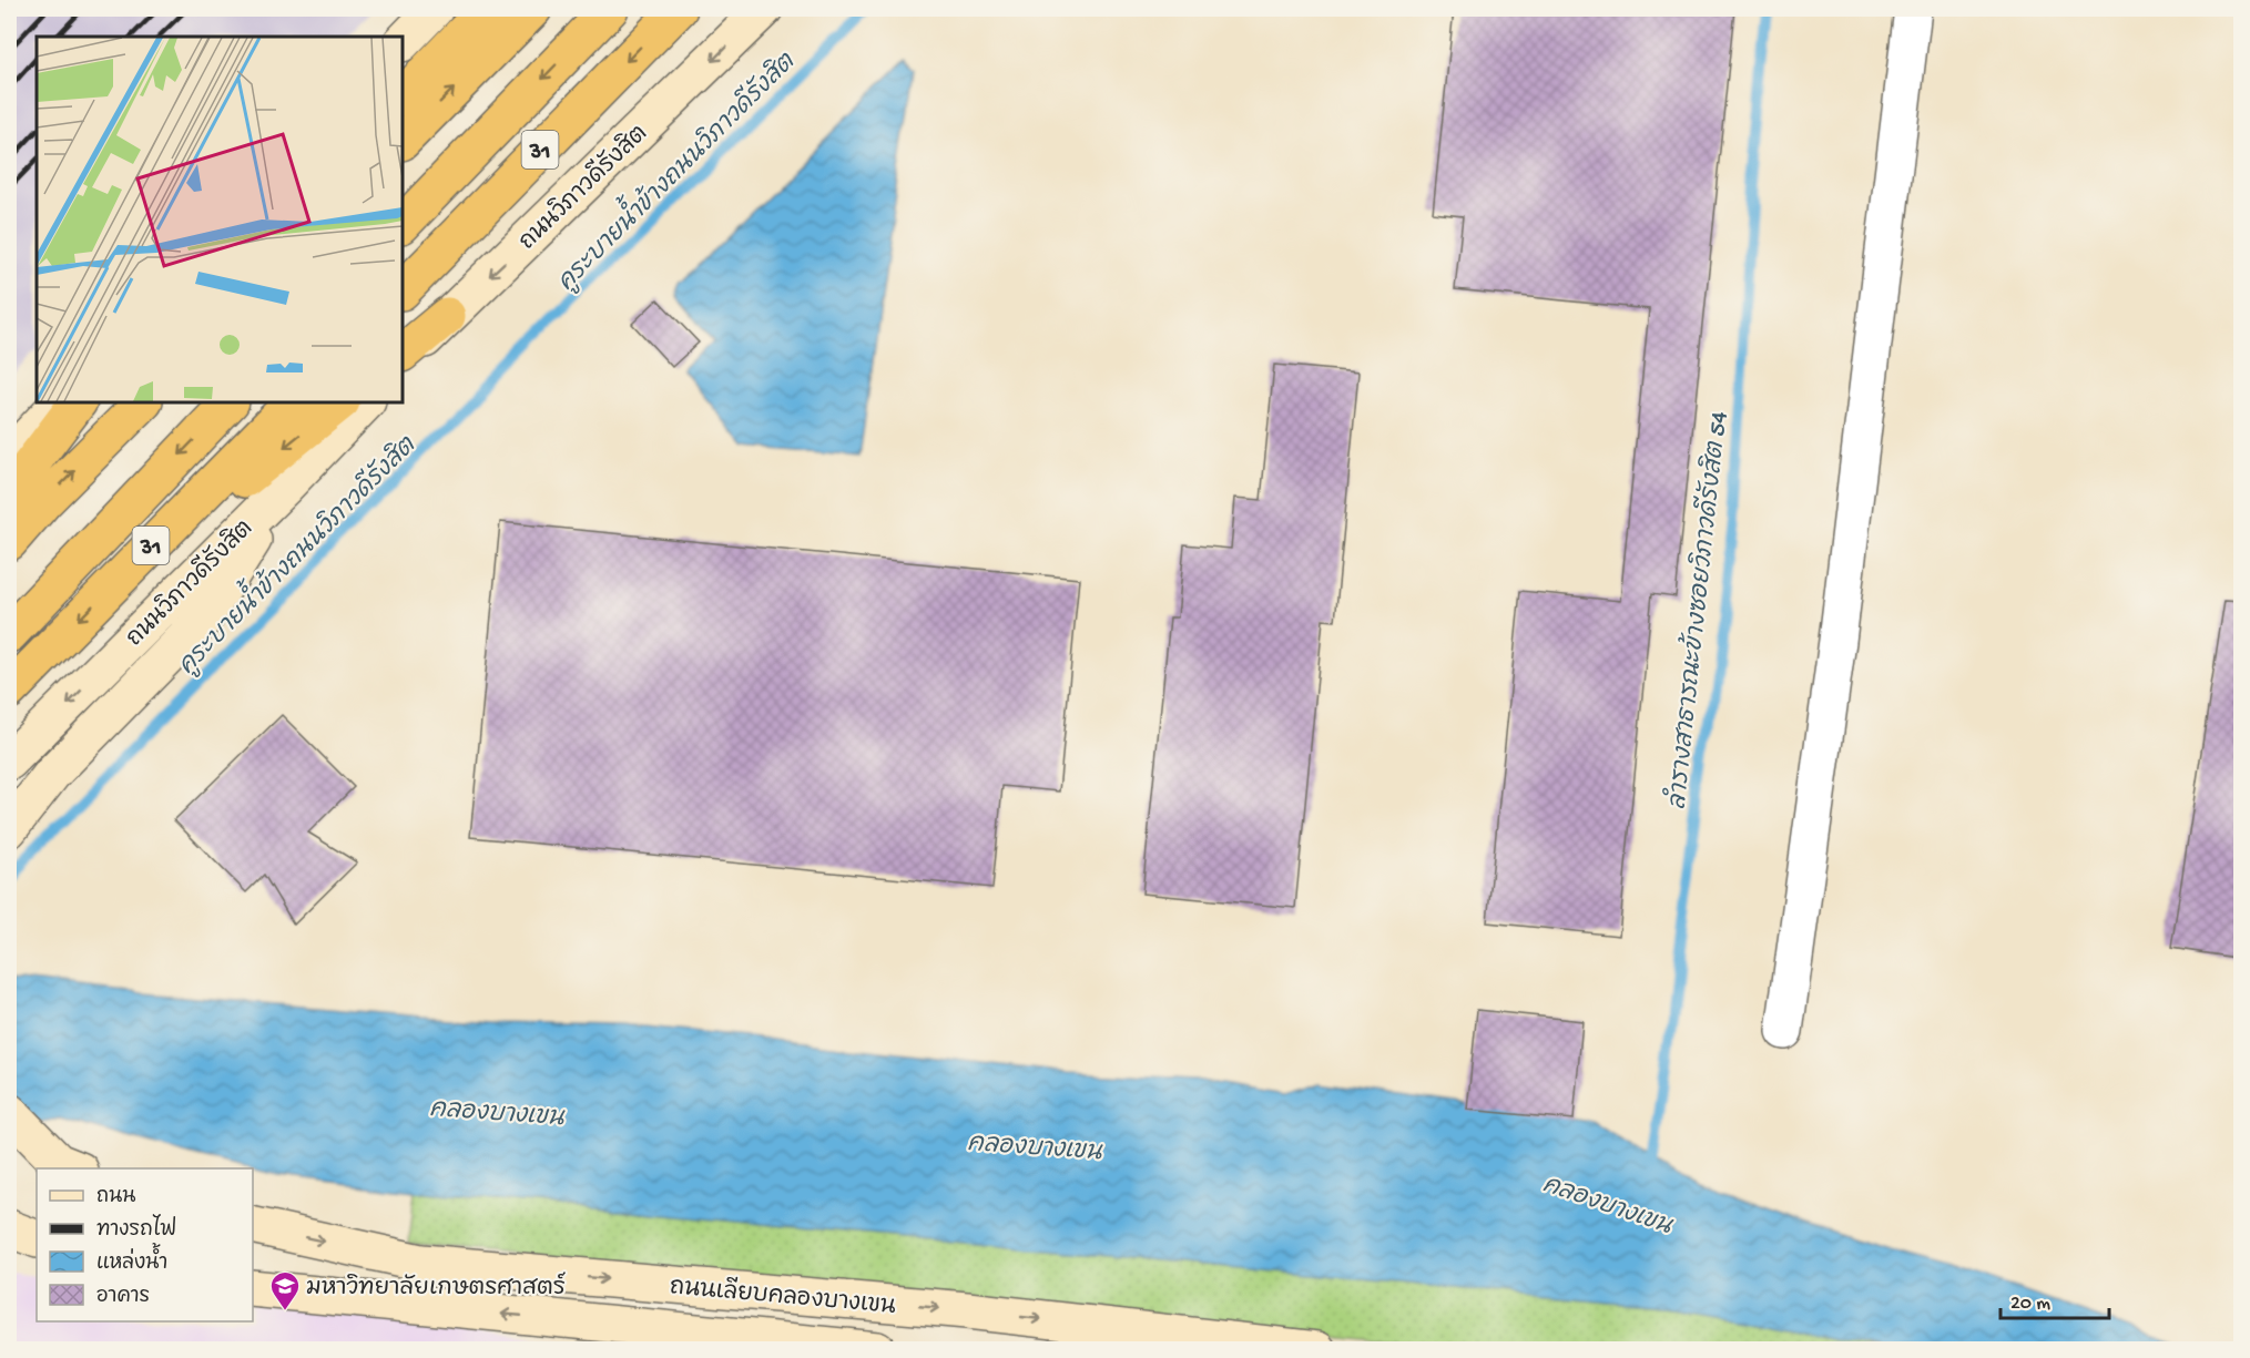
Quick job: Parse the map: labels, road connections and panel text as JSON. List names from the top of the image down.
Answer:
{
  "streets": {
    "highway": ["31"],
    "main road": ["ถนนวิภาวดีรังสิต", "ถนนเลียบคลองบางเขน"]
  },
  "water": ["คูระบายน้ำข้างถนนวิภาวดีรังสิต", "ลำรางสาธารณะข้างซอยวิภาวดีรังสิต 54", "คลองบางเขน"],
  "places": {
    "school or university": ["มหาวิทยาลัยเกษตรศาสตร์"]
  },
  "legend": [
    "ถนน",
    "ทางรถไฟ",
    "แหล่งน้ำ",
    "อาคาร"
  ],
  "scale_bar": "20 m"
}
